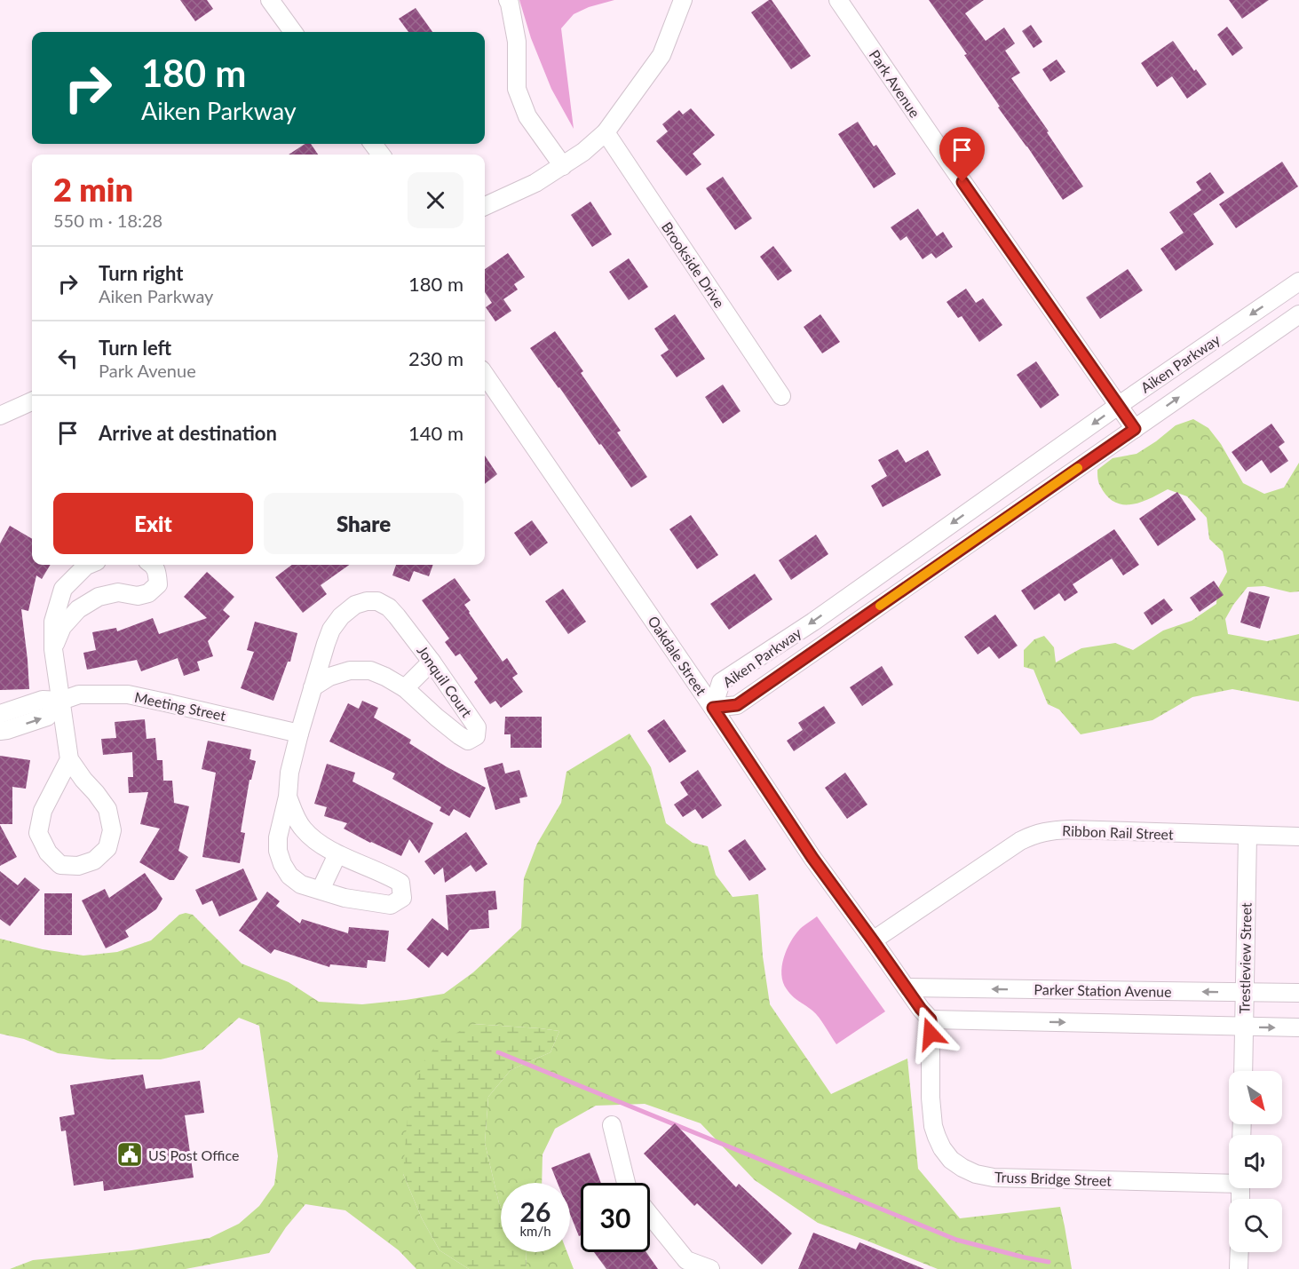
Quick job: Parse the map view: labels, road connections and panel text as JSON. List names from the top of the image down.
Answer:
{
  "streets": {
    "street": [
      "Park Avenue",
      "Brookside Drive",
      "Aiken Parkway",
      "Oakdale Street",
      "Jonquil Court",
      "Meeting Street",
      "Ribbon Rail Street",
      "Trestleview Street",
      "Parker Station Avenue",
      "Truss Bridge Street"
    ]
  },
  "crossings": [
    ["Park Avenue", "Aiken Parkway"],
    ["Aiken Parkway", "Oakdale Street"],
    ["Oakdale Street", "Ribbon Rail Street"],
    ["Oakdale Street", "Parker Station Avenue"],
    ["Oakdale Street", "Truss Bridge Street"],
    ["Jonquil Court", "Meeting Street"],
    ["Ribbon Rail Street", "Trestleview Street"],
    ["Trestleview Street", "Parker Station Avenue"]
  ],
  "places": {
    "public building": ["US Post Office"]
  },
  "north": "bottom right",
  "page": {
    "turn": ["180 m", "Aiken Parkway"],
    "heading": ["2 min", "550 m · 18:28"],
    "list": [
      {
        "name": "Turn right",
        "note": "Aiken Parkway",
        "value": "180 m"
      },
      {
        "name": "Turn left",
        "note": "Park Avenue",
        "value": "230 m"
      },
      {
        "name": "Arrive at destination",
        "value": "140 m"
      }
    ],
    "buttons": ["Exit", "Share"],
    "speed": "26 km/h",
    "limit": "30"
  }
}
